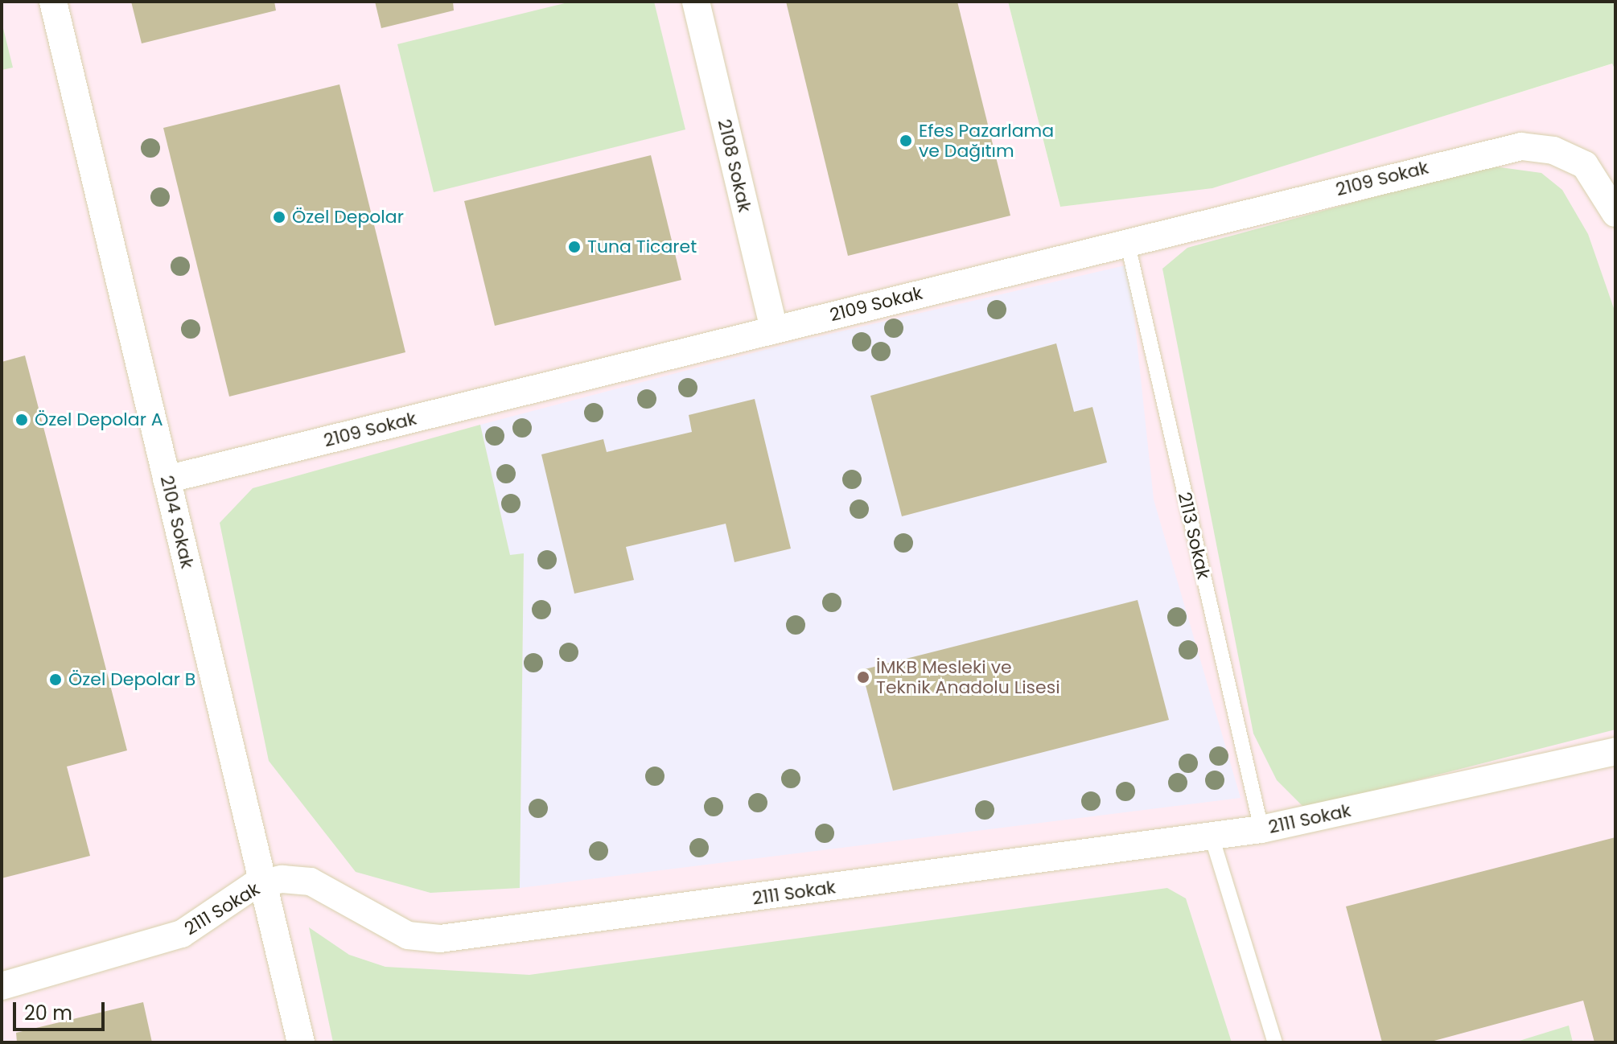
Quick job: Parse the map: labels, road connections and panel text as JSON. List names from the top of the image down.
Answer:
{
  "streets": {
    "street": [
      "2108 Sokak",
      "2109 Sokak",
      "2104 Sokak",
      "2111 Sokak"
    ],
    "lane": ["2113 Sokak"]
  },
  "crossings": [
    ["2108 Sokak", "2109 Sokak"],
    ["2109 Sokak", "2104 Sokak"],
    ["2109 Sokak", "2113 Sokak"],
    ["2104 Sokak", "2111 Sokak"],
    ["2113 Sokak", "2111 Sokak"]
  ],
  "places": [
    "Efes Pazarlama ve Dağıtım",
    "Özel Depolar",
    "Tuna Ticaret",
    "Özel Depolar A",
    "İMKB Mesleki ve Teknik Anadolu Lisesi",
    "Özel Depolar B"
  ],
  "scale_bar": "20 m"
}
